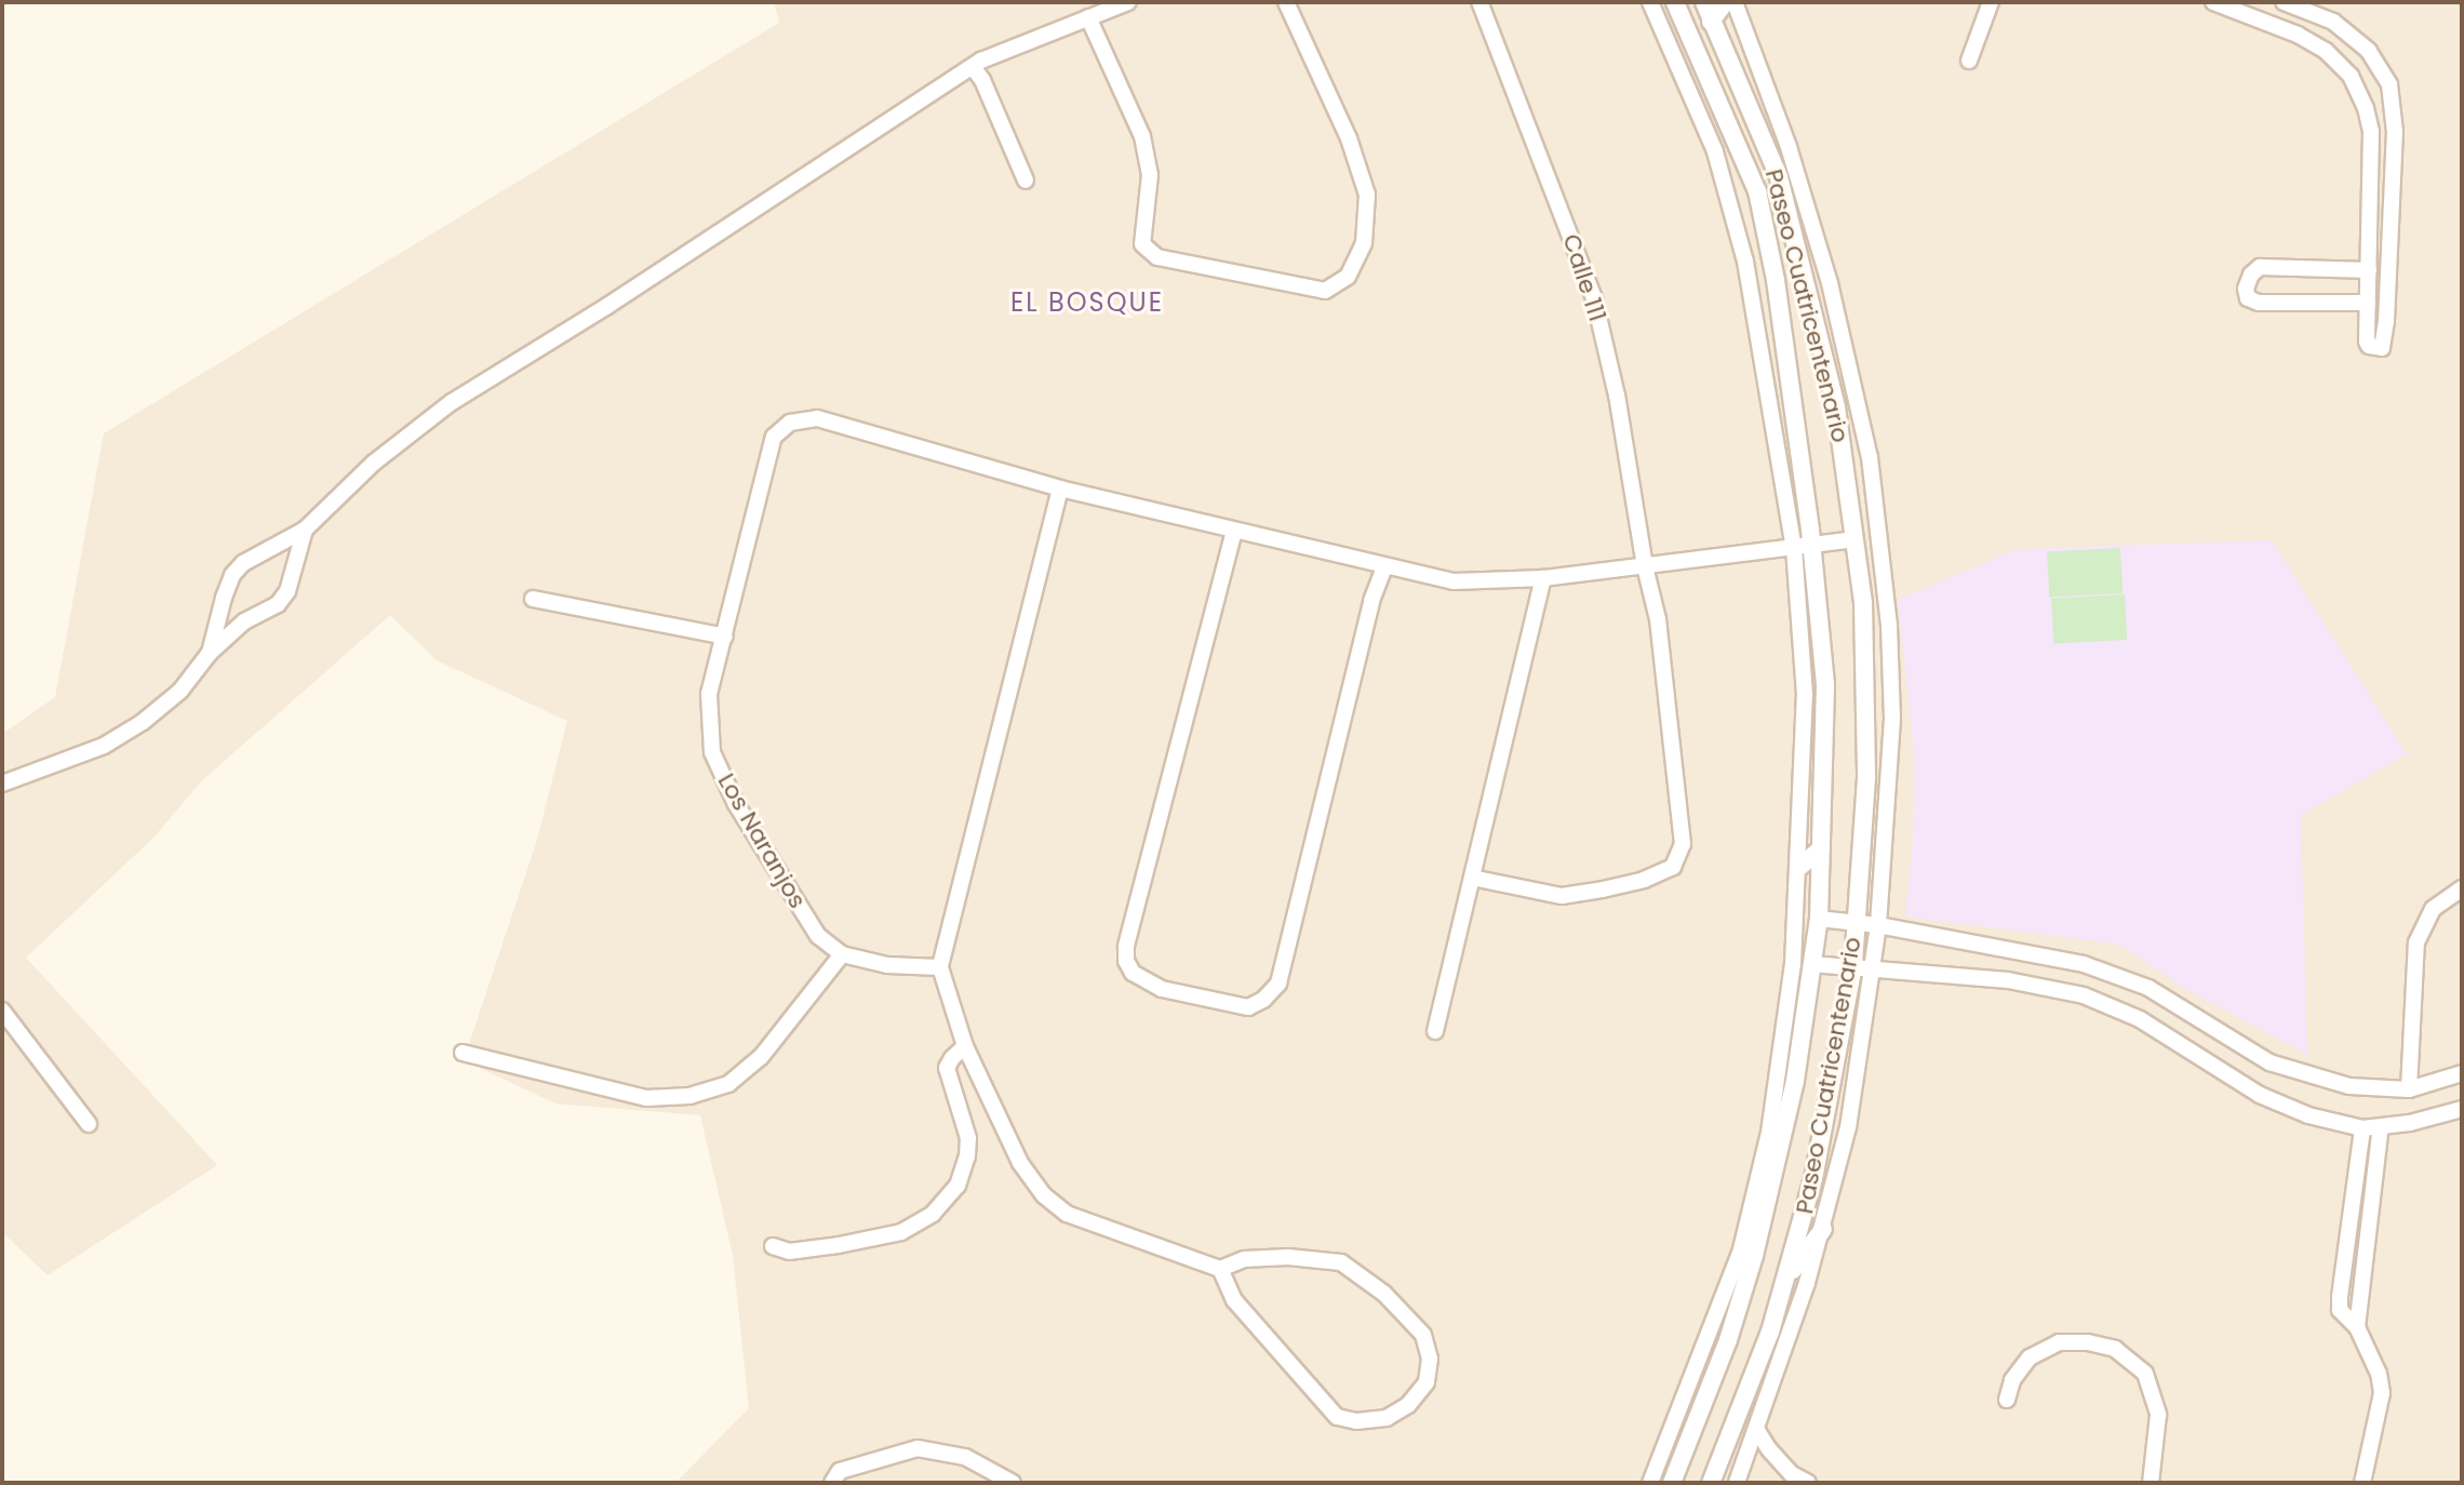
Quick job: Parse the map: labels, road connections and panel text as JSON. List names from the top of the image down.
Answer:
{
  "streets": {
    "street": ["Calle 111", "Paseo Cuatricentenario", "Los Naranjos"]
  },
  "districts": ["EL BOSQUE"]
}
